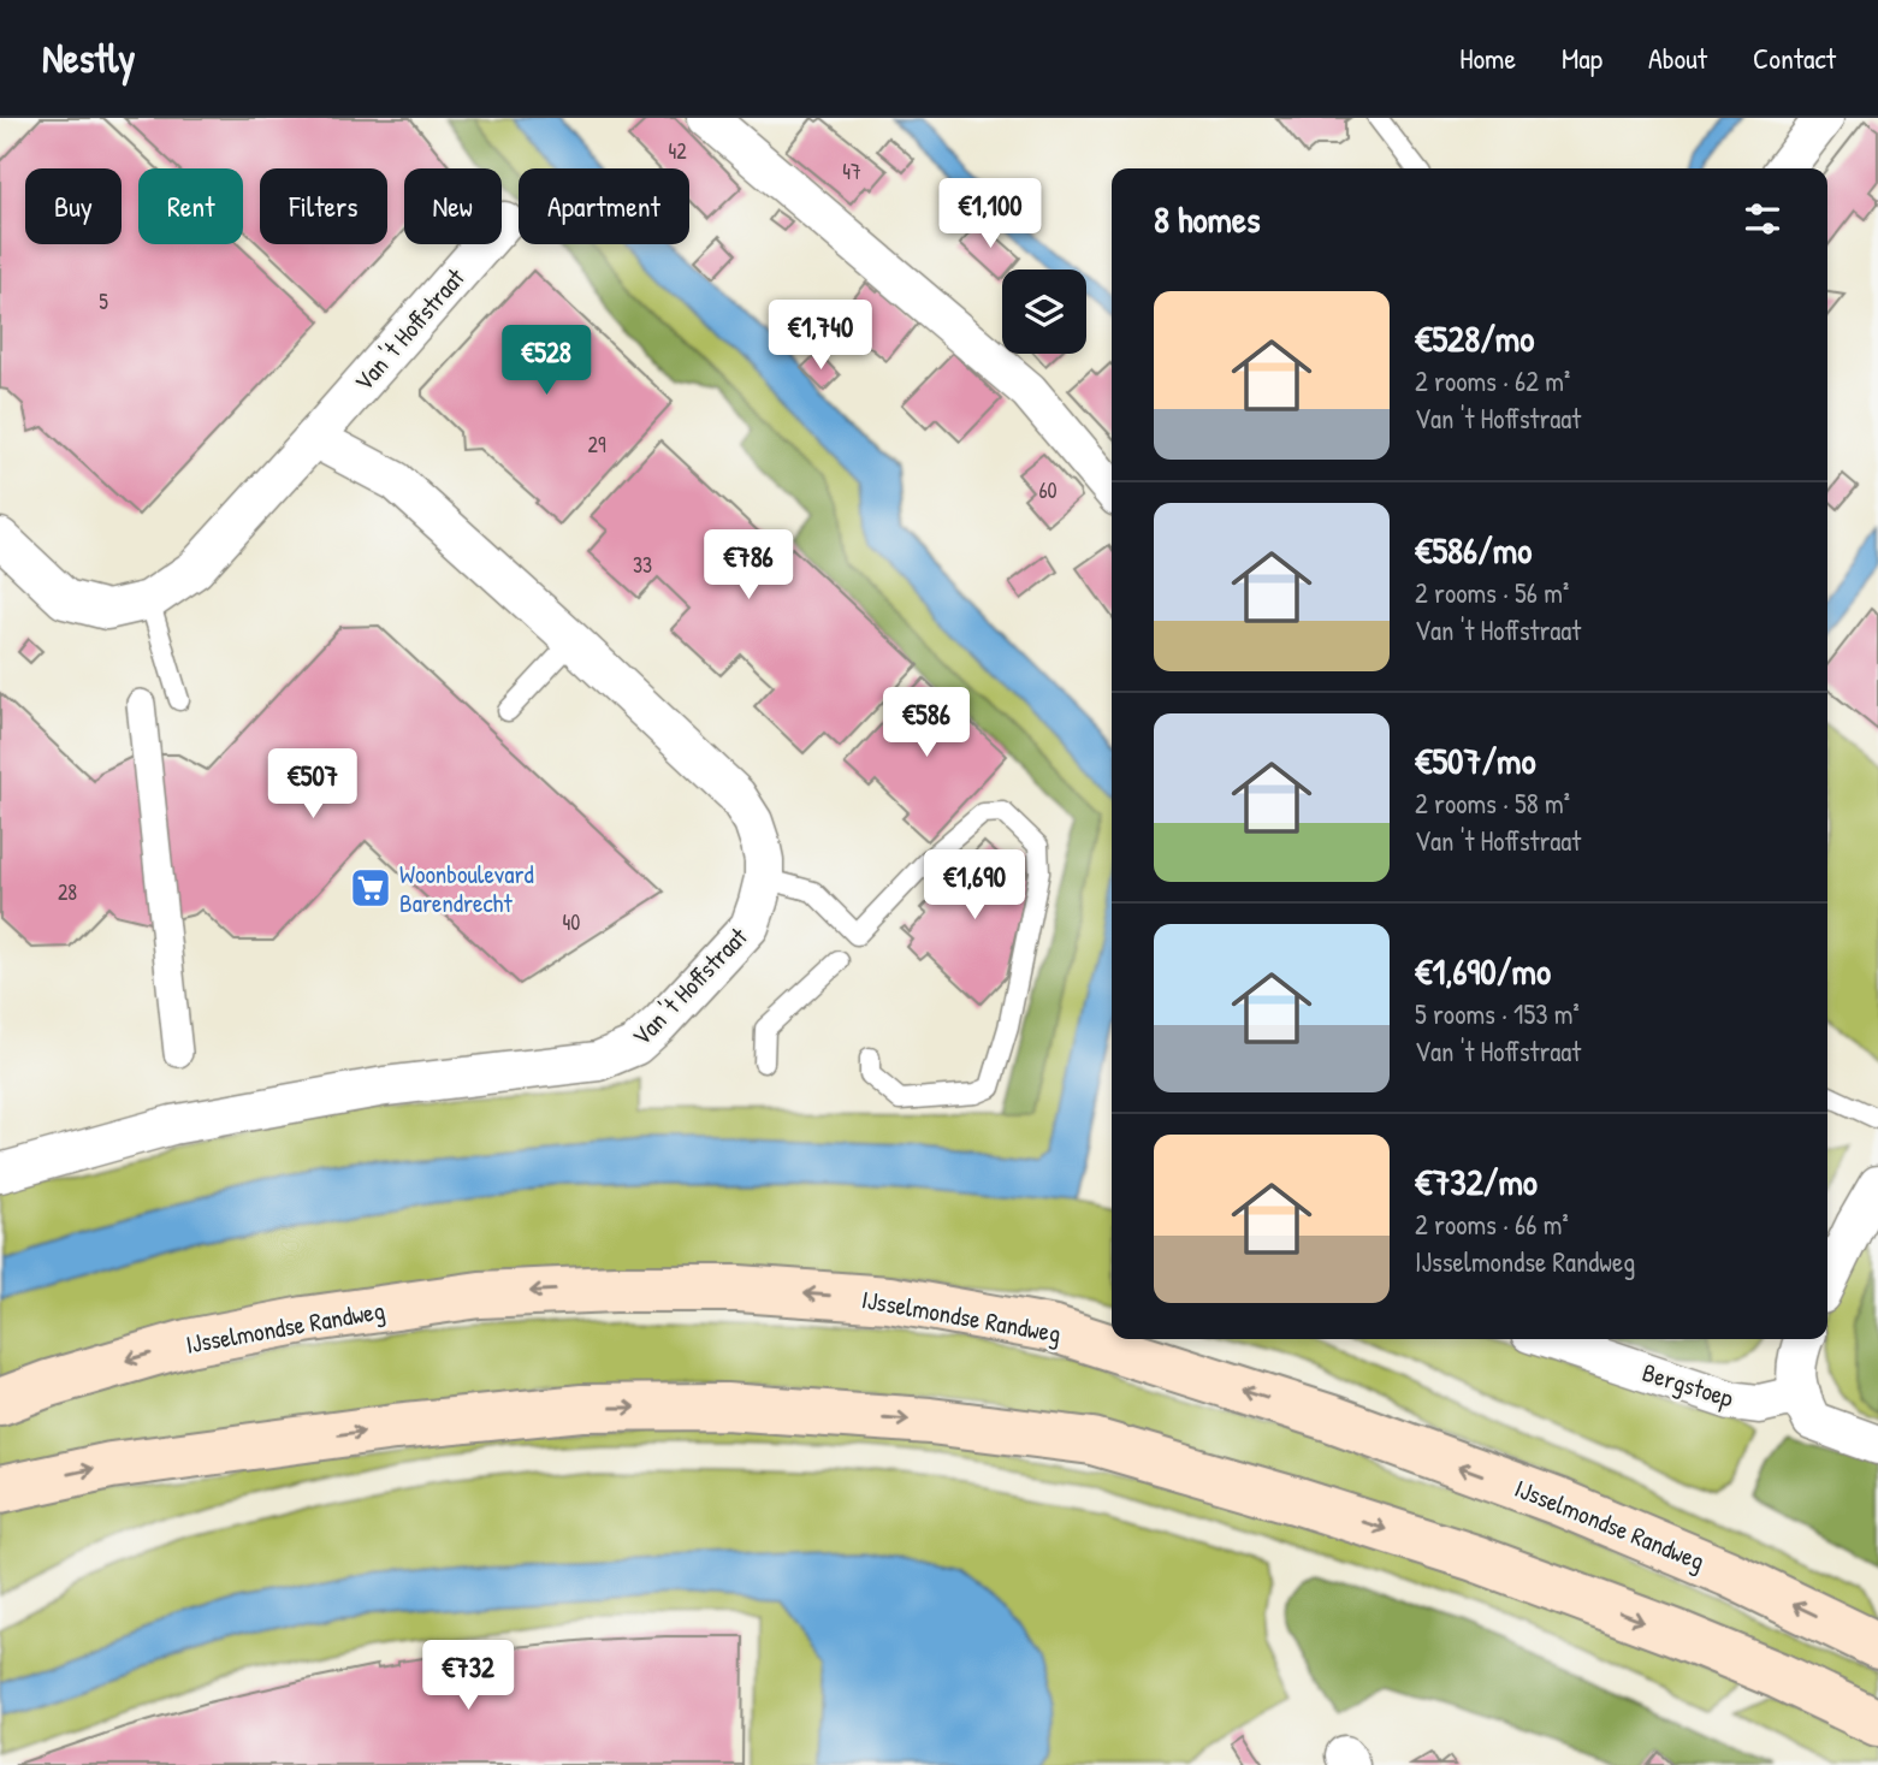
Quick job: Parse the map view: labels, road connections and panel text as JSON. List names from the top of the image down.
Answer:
{
  "streets": {
    "main road": ["IJsselmondse Randweg"],
    "street": ["Van 't Hoffstraat", "Bergstoep"]
  },
  "places": {
    "supermarket": ["Woonboulevard Barendrecht"]
  },
  "house_numbers": [
    "42",
    "47",
    "5",
    "29",
    "60",
    "33",
    "28",
    "40"
  ],
  "page": {
    "header": "Nestly",
    "nav": [
      "Home",
      "Map",
      "About",
      "Contact"
    ],
    "chip": [
      "Buy",
      "Rent",
      "Filters",
      "New",
      "Apartment"
    ],
    "heading": "8 homes",
    "price": [
      "€1,100",
      "€1,740",
      "€528",
      "€786",
      "€586",
      "€507",
      "€1,690",
      "€732"
    ],
    "list": [
      {
        "name": "€528/mo",
        "note": "2 rooms · 62 m² · Van 't Hoffstraat"
      },
      {
        "name": "€586/mo",
        "note": "2 rooms · 56 m² · Van 't Hoffstraat"
      },
      {
        "name": "€507/mo",
        "note": "2 rooms · 58 m² · Van 't Hoffstraat"
      },
      {
        "name": "€1,690/mo",
        "note": "5 rooms · 153 m² · Van 't Hoffstraat"
      },
      {
        "name": "€732/mo",
        "note": "2 rooms · 66 m² · IJsselmondse Randweg"
      }
    ]
  }
}
